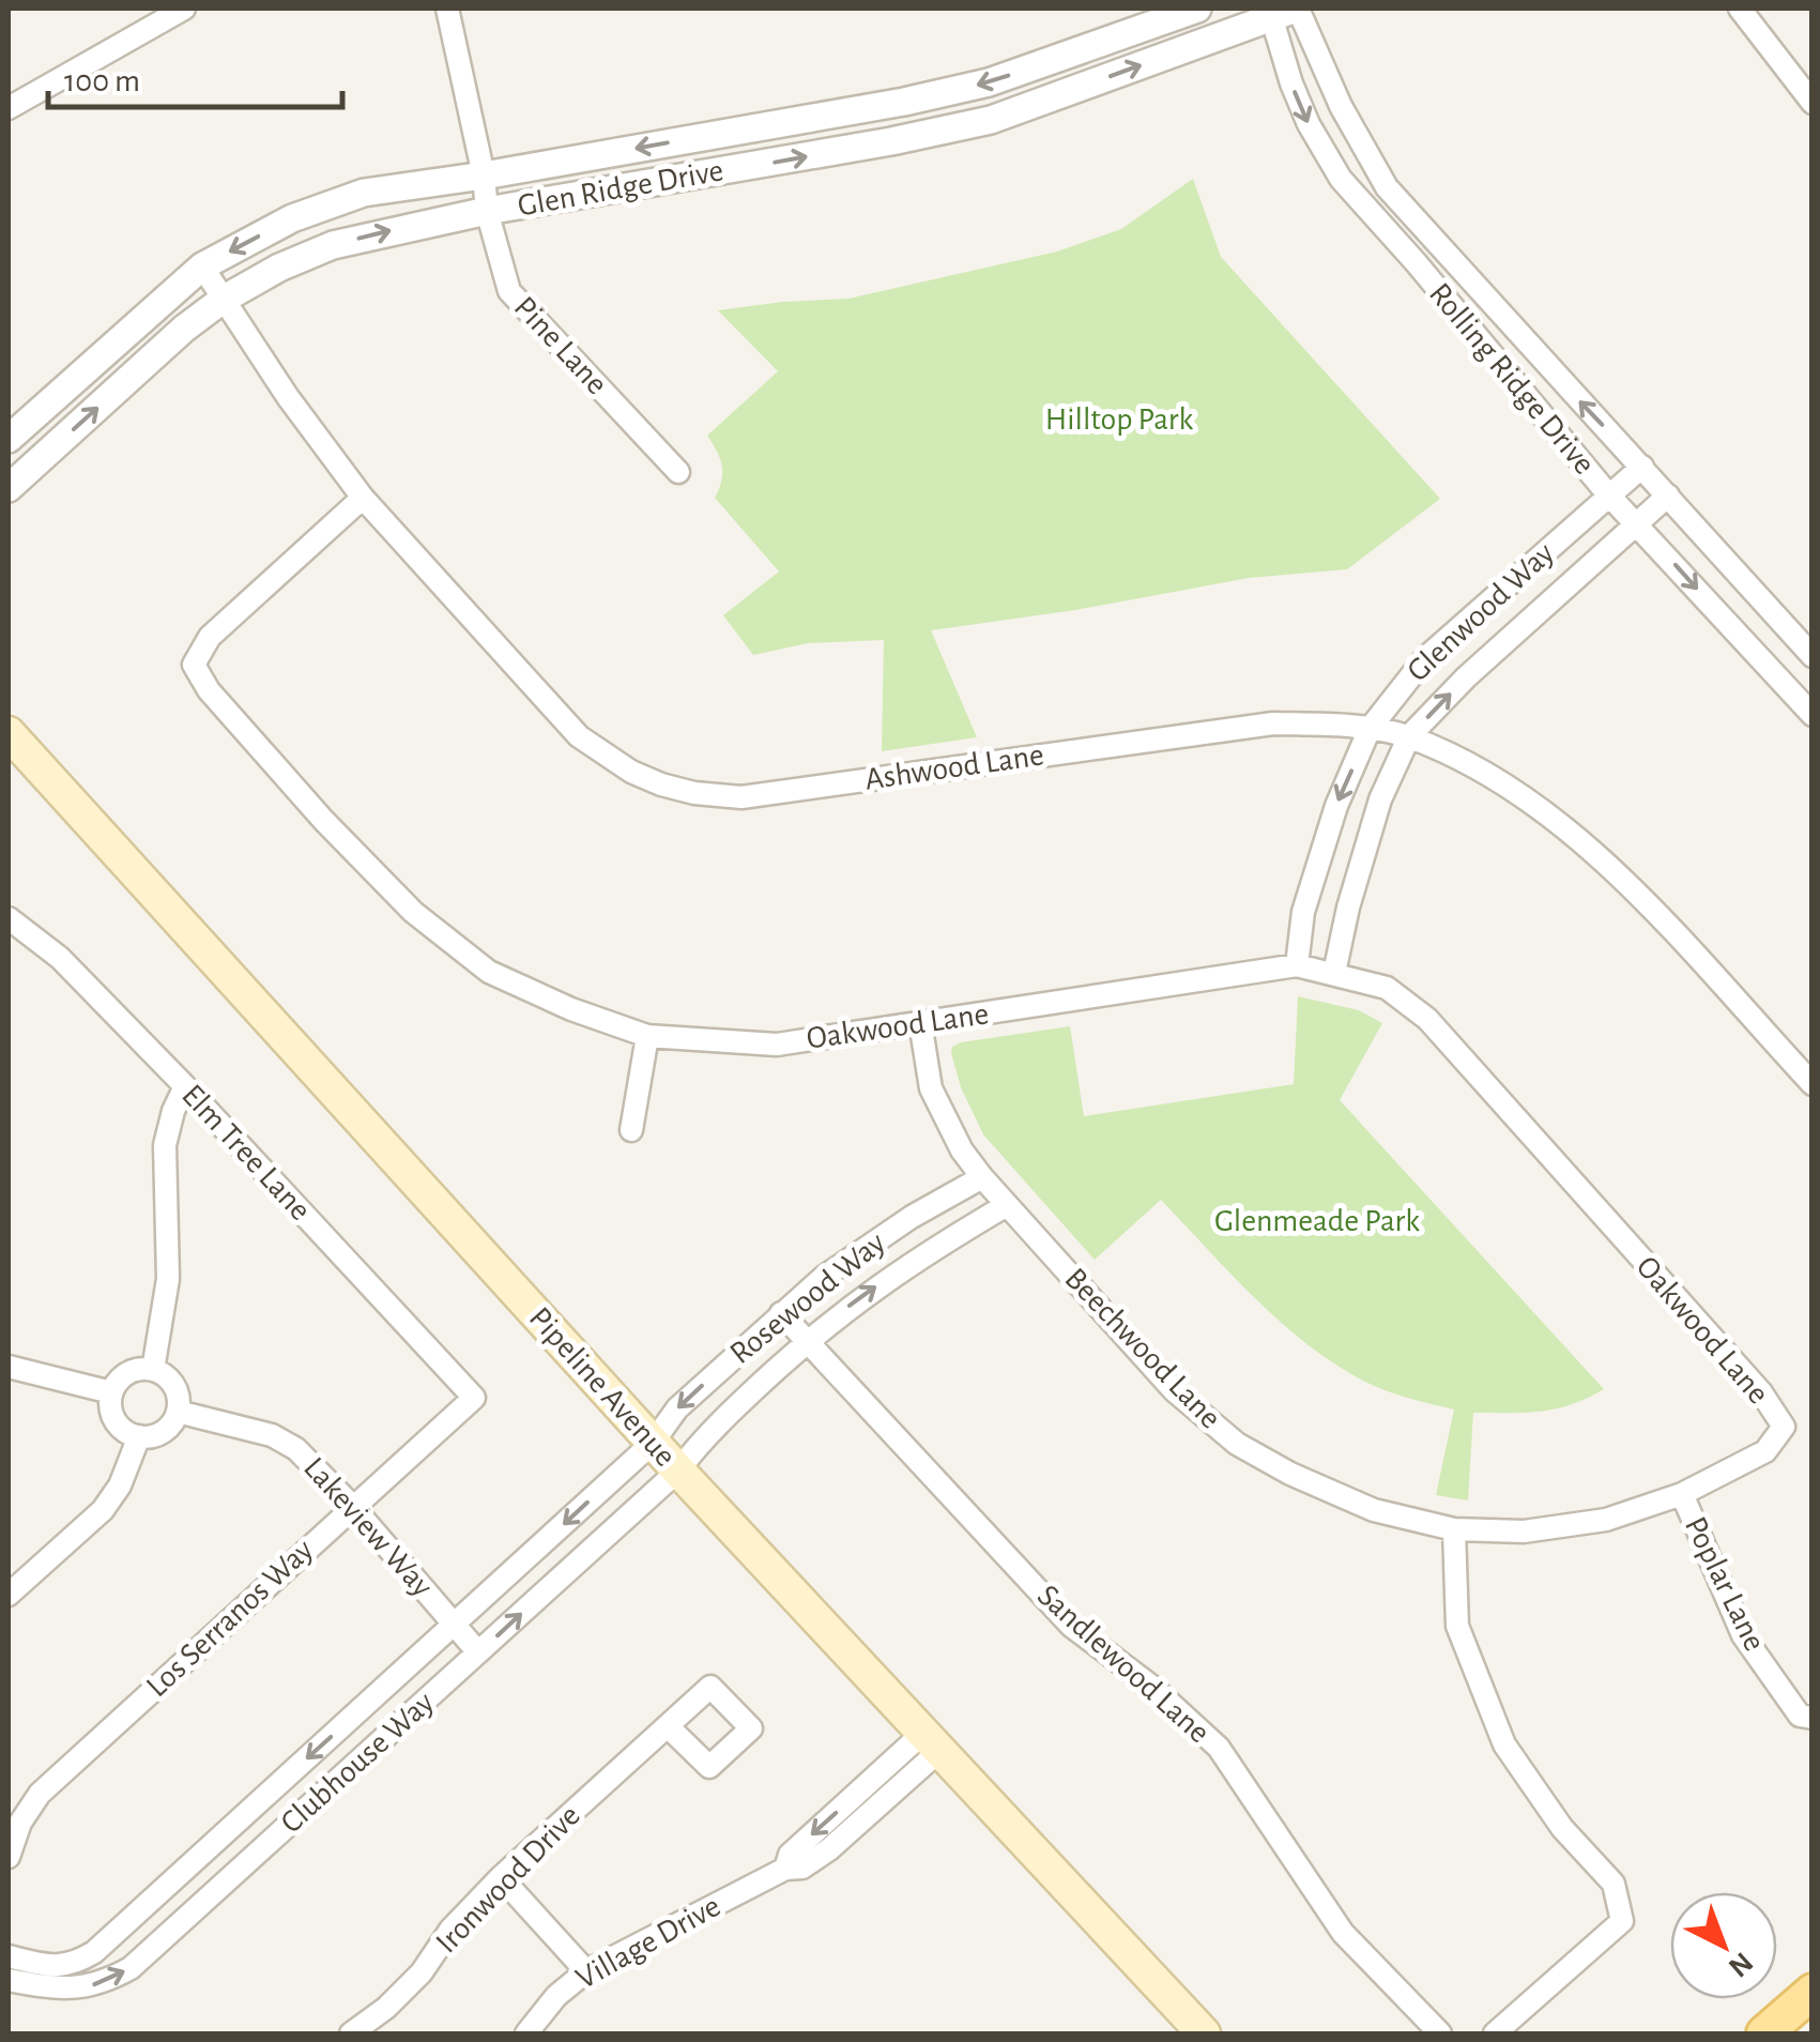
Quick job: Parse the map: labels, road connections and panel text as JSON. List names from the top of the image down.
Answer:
{
  "streets": {
    "main road": ["Pipeline Avenue"],
    "street": [
      "Glen Ridge Drive",
      "Pine Lane",
      "Rolling Ridge Drive",
      "Glenwood Way",
      "Ashwood Lane",
      "Oakwood Lane",
      "Elm Tree Lane",
      "Rosewood Way",
      "Beechwood Lane",
      "Lakeview Way",
      "Poplar Lane",
      "Los Serranos Way",
      "Sandlewood Lane",
      "Clubhouse Way",
      "Ironwood Drive",
      "Village Drive"
    ]
  },
  "crossings": [
    ["Glen Ridge Drive", "Pine Lane"],
    ["Glen Ridge Drive", "Rolling Ridge Drive"],
    ["Glen Ridge Drive", "Ashwood Lane"],
    ["Rolling Ridge Drive", "Glenwood Way"],
    ["Glenwood Way", "Ashwood Lane"],
    ["Glenwood Way", "Oakwood Lane"],
    ["Ashwood Lane", "Oakwood Lane"],
    ["Oakwood Lane", "Beechwood Lane"],
    ["Elm Tree Lane", "Los Serranos Way"],
    ["Rosewood Way", "Beechwood Lane"],
    ["Rosewood Way", "Pipeline Avenue"],
    ["Rosewood Way", "Sandlewood Lane"],
    ["Rosewood Way", "Clubhouse Way"],
    ["Beechwood Lane", "Poplar Lane"],
    ["Pipeline Avenue", "Clubhouse Way"],
    ["Pipeline Avenue", "Village Drive"],
    ["Lakeview Way", "Los Serranos Way"],
    ["Lakeview Way", "Clubhouse Way"]
  ],
  "parks": ["Hilltop Park", "Glenmeade Park"],
  "scale_bar": "100 m",
  "north": "bottom right"
}
